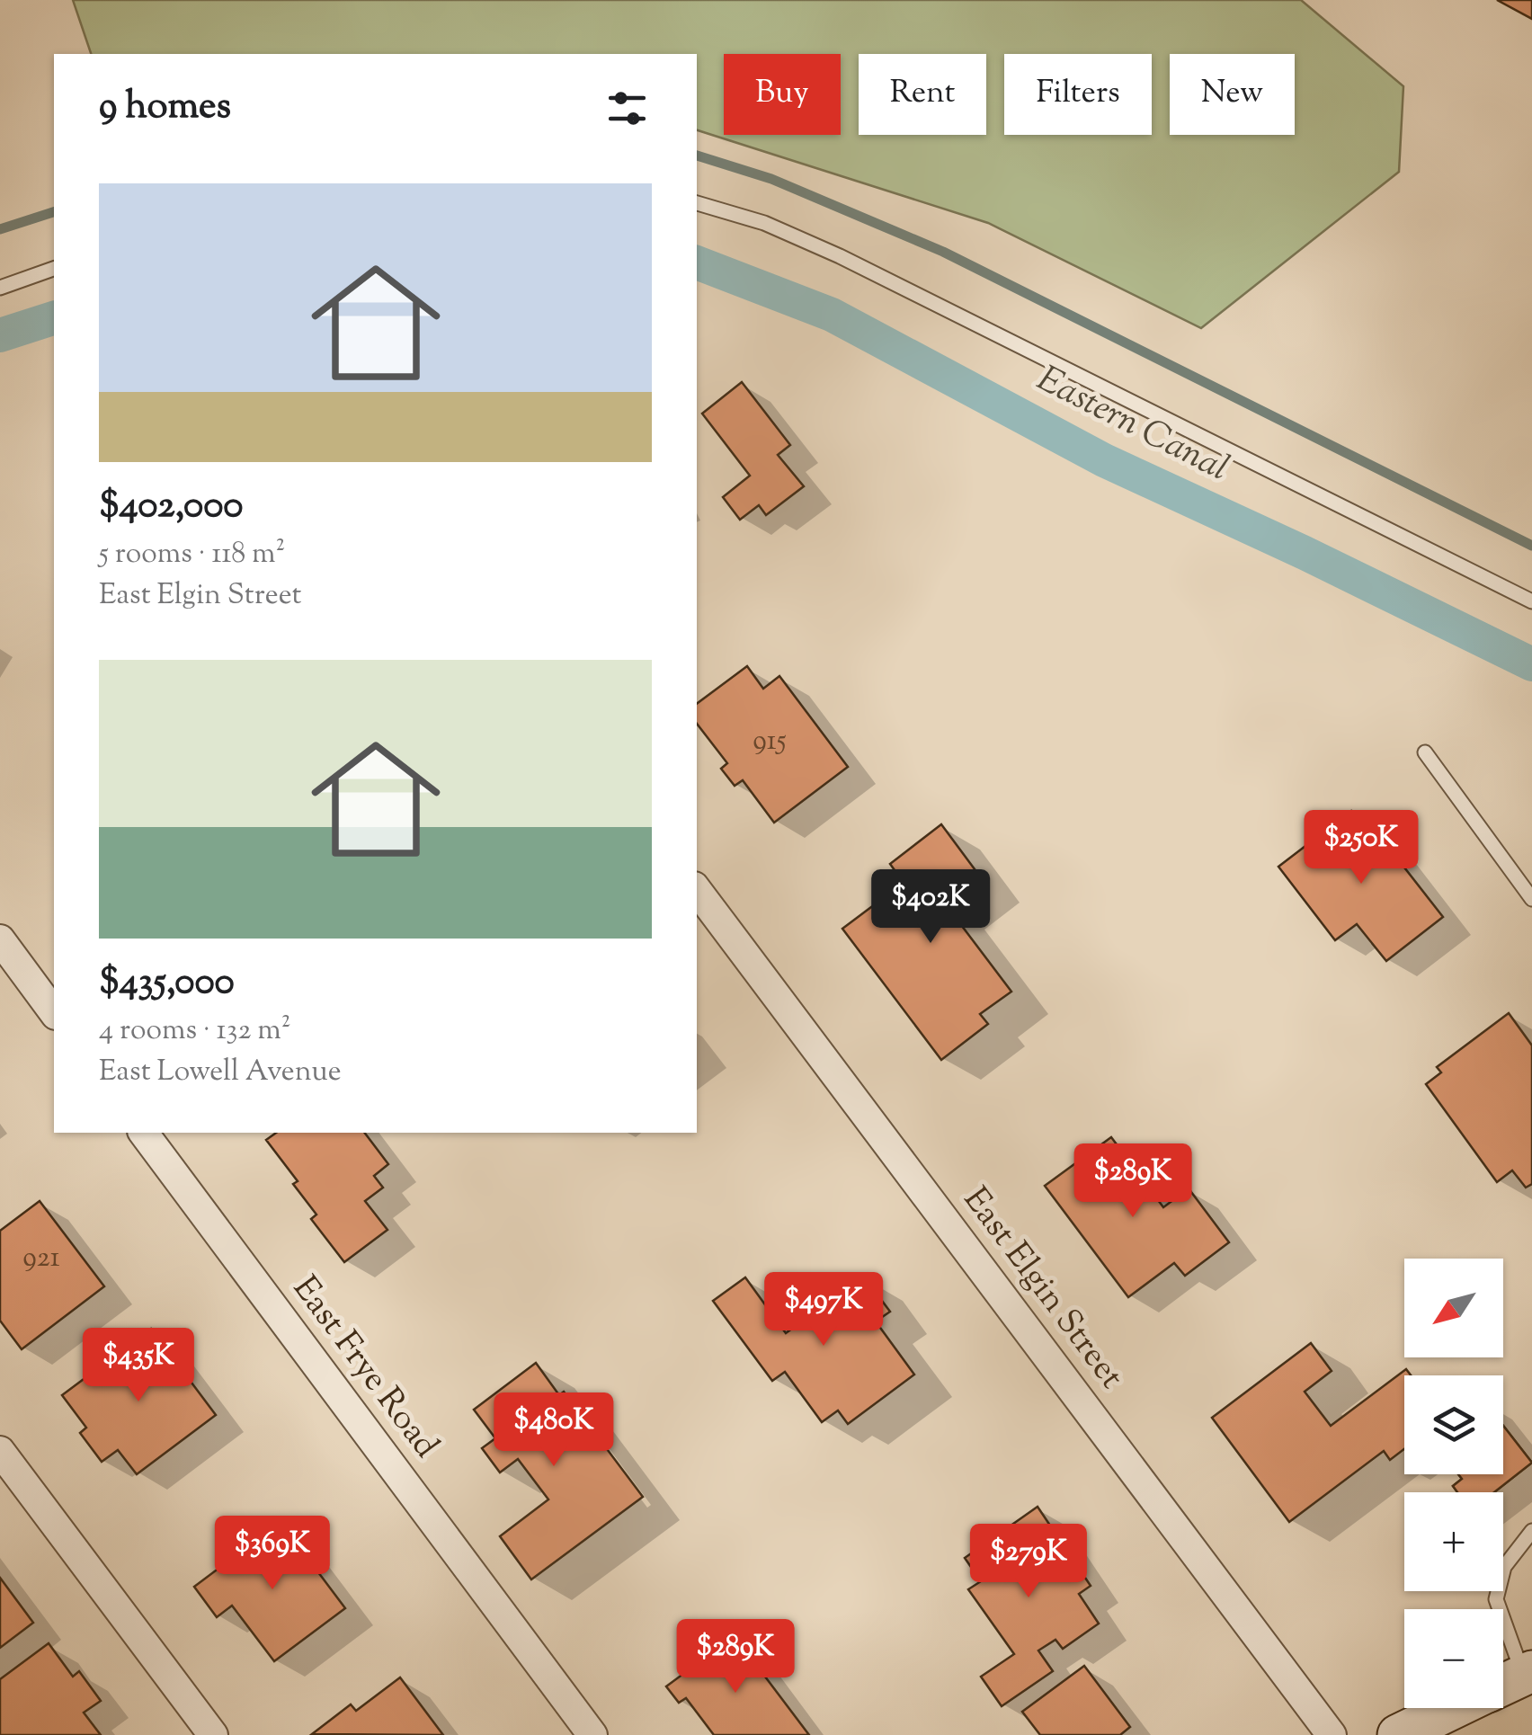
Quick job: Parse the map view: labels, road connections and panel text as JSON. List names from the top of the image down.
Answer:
{
  "streets": {
    "street": ["East Elgin Street", "East Frye Road"]
  },
  "water": ["Eastern Canal"],
  "house_numbers": ["915", "921"],
  "north": "bottom left",
  "page": {
    "chip": [
      "Buy",
      "Rent",
      "Filters",
      "New"
    ],
    "heading": "9 homes",
    "list": [
      {
        "name": "$402,000",
        "note": "5 rooms · 118 m² · East Elgin Street"
      },
      {
        "name": "$435,000",
        "note": "4 rooms · 132 m² · East Lowell Avenue"
      }
    ],
    "price": [
      "$250K",
      "$402K",
      "$289K",
      "$497K",
      "$435K",
      "$480K",
      "$369K",
      "$279K",
      "$289K"
    ],
    "map_buttons": ["+", "−"]
  }
}
